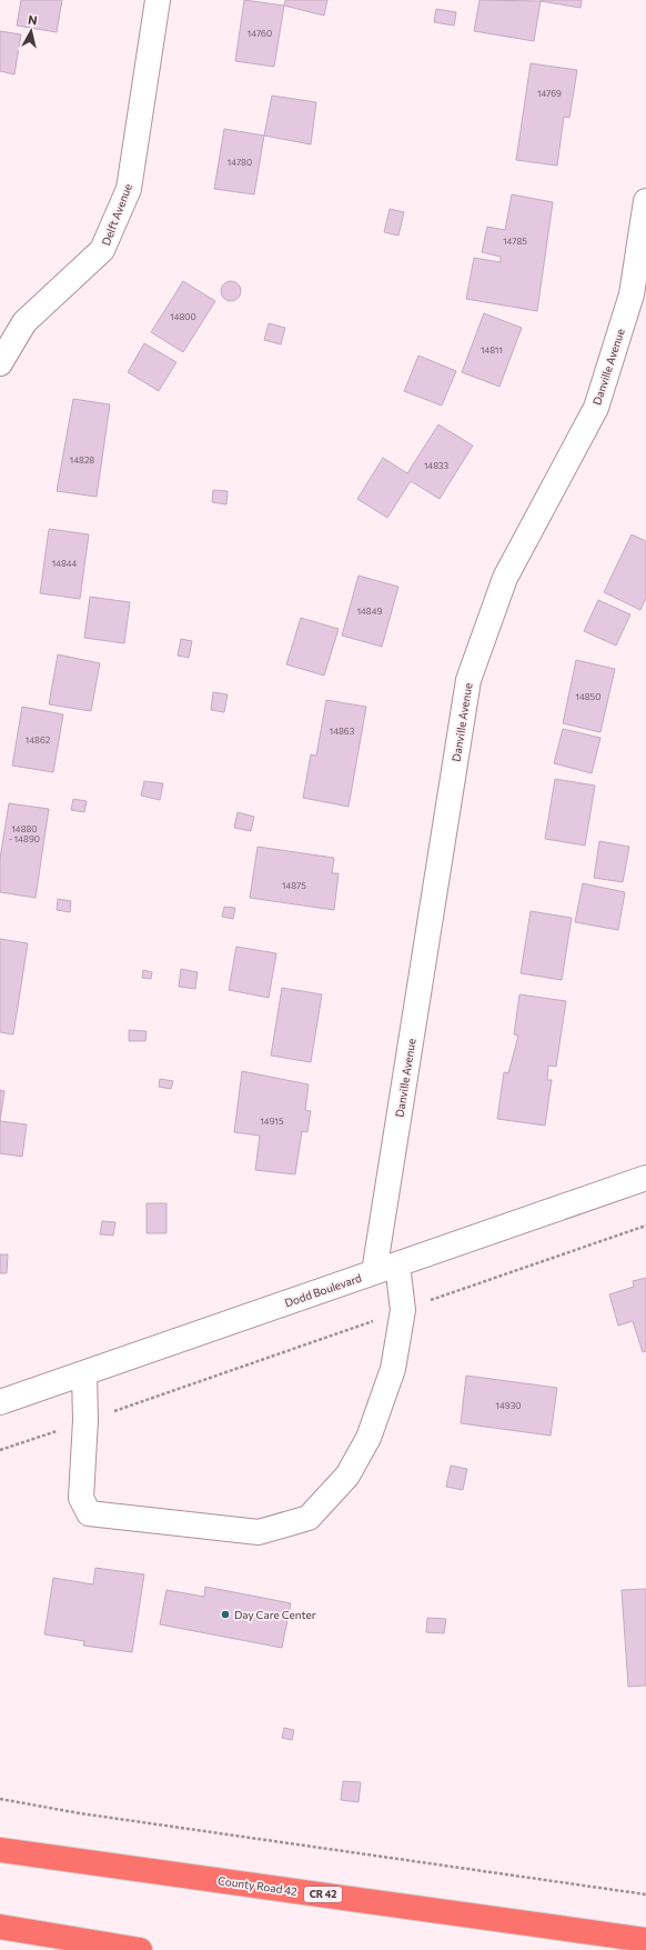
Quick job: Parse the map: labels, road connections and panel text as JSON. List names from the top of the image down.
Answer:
{
  "streets": {
    "highway": ["County Road 42", "CR 42"],
    "street": ["Delft Avenue", "Danville Avenue", "Dodd Boulevard"]
  },
  "crossings": [
    ["Danville Avenue", "Dodd Boulevard"]
  ],
  "places": ["Day Care Center"],
  "house_numbers": [
    "14760",
    "14769",
    "14780",
    "14785",
    "14800",
    "14811",
    "14828",
    "14833",
    "14844",
    "14849",
    "14850",
    "14863",
    "14862",
    "14880 - 14890",
    "14875",
    "14915",
    "14930"
  ],
  "north": "top"
}
